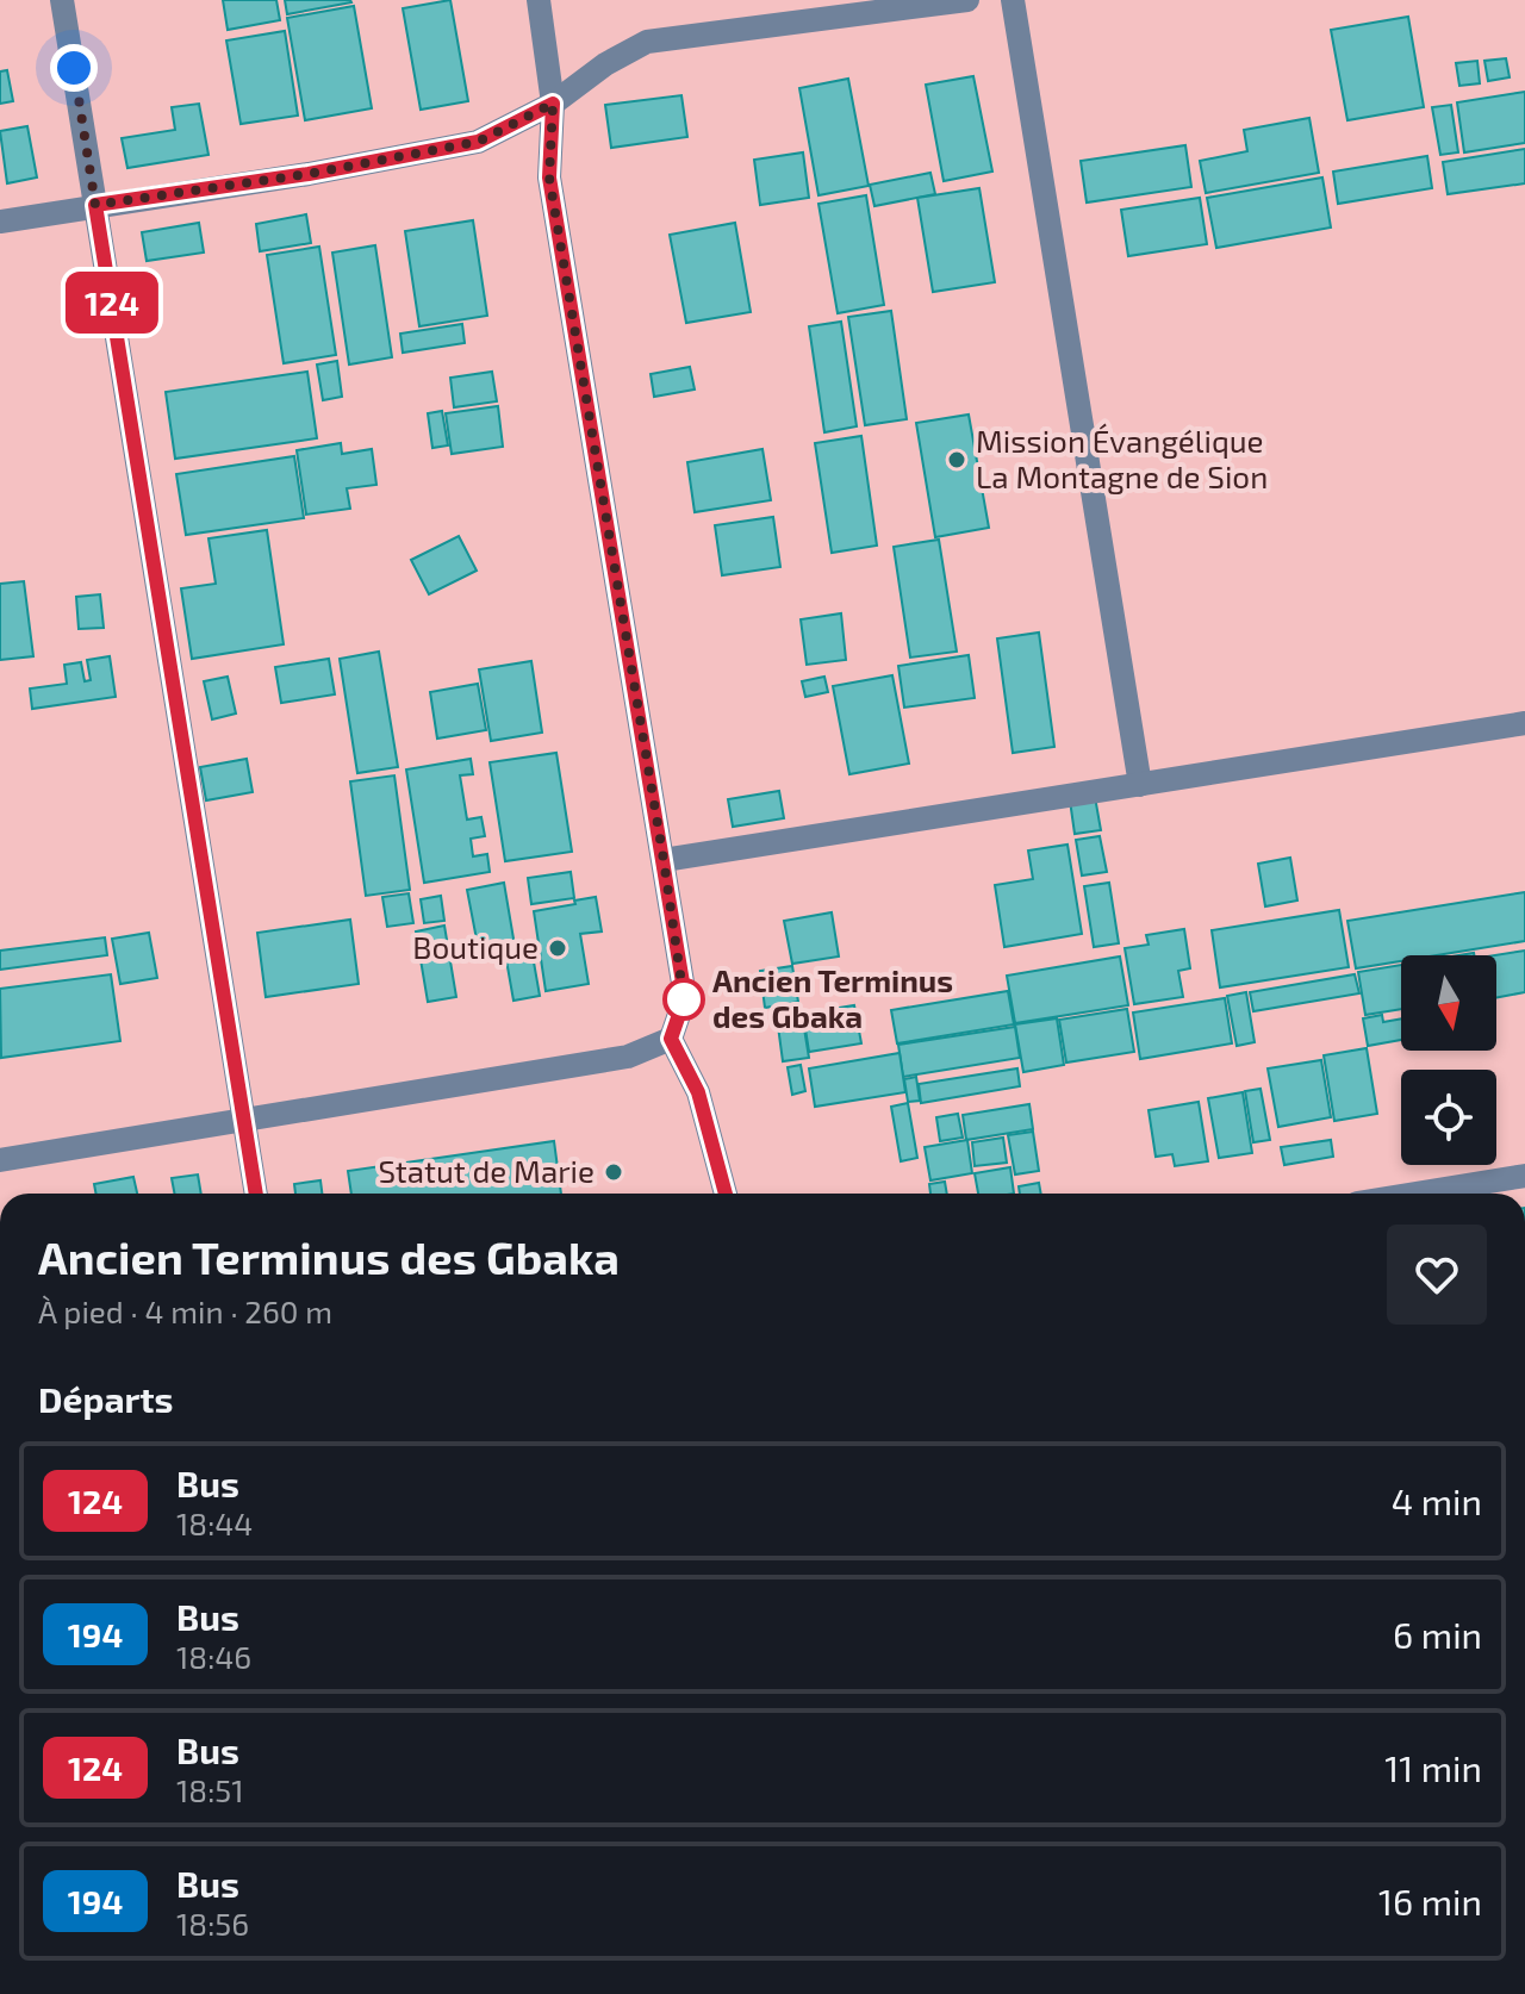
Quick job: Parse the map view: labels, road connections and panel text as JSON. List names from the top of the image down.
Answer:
{
  "places": [
    "Mission Évangélique La Montagne de Sion",
    "Boutique",
    "Ancien Terminus des Gbaka",
    "Statut de Marie"
  ],
  "lines": ["bus line 124"],
  "north": "bottom",
  "page": {
    "on_map": "124",
    "heading": [
      ["Ancien Terminus des Gbaka", "À pied · 4 min · 260 m"],
      "Départs"
    ],
    "list": [
      {
        "mark": "124",
        "name": "Bus",
        "note": "18:44",
        "value": "4 min"
      },
      {
        "mark": "194",
        "name": "Bus",
        "note": "18:46",
        "value": "6 min"
      },
      {
        "mark": "124",
        "name": "Bus",
        "note": "18:51",
        "value": "11 min"
      },
      {
        "mark": "194",
        "name": "Bus",
        "note": "18:56",
        "value": "16 min"
      }
    ]
  }
}
